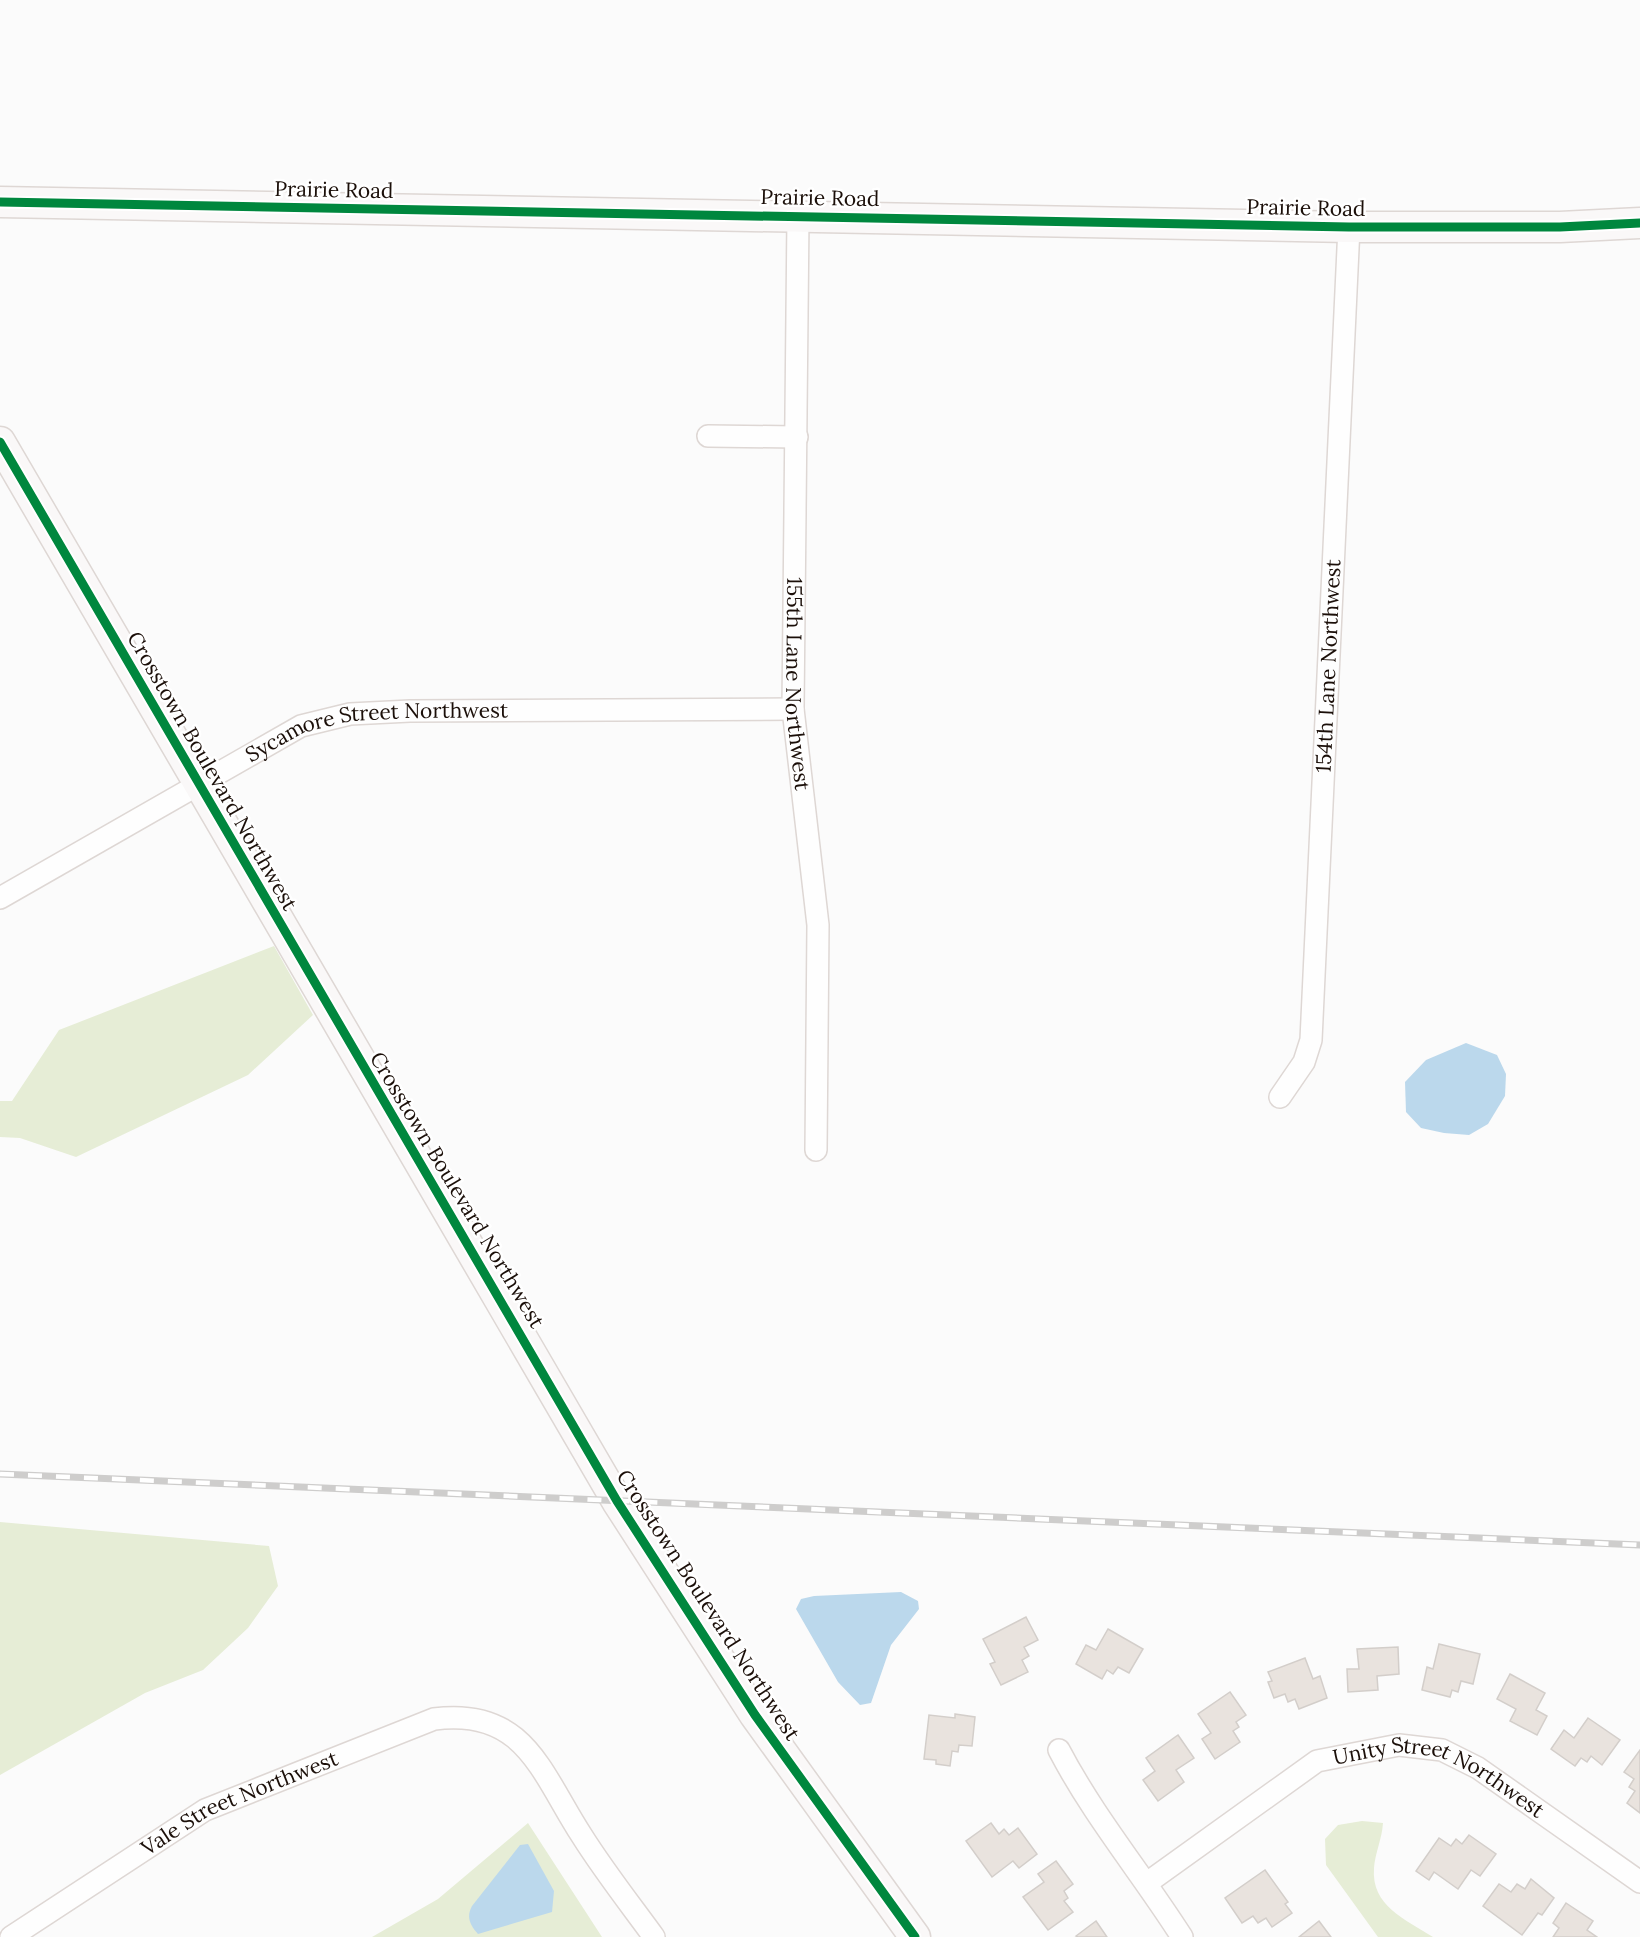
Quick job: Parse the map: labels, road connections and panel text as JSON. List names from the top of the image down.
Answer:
{
  "streets": {
    "street": [
      "Prairie Road",
      "154th Lane Northwest",
      "155th Lane Northwest",
      "Sycamore Street Northwest",
      "Crosstown Boulevard Northwest",
      "Unity Street Northwest",
      "Vale Street Northwest"
    ]
  },
  "crossings": [
    ["Prairie Road", "154th Lane Northwest"],
    ["Prairie Road", "155th Lane Northwest"],
    ["155th Lane Northwest", "Sycamore Street Northwest"],
    ["Sycamore Street Northwest", "Crosstown Boulevard Northwest"]
  ]
}
